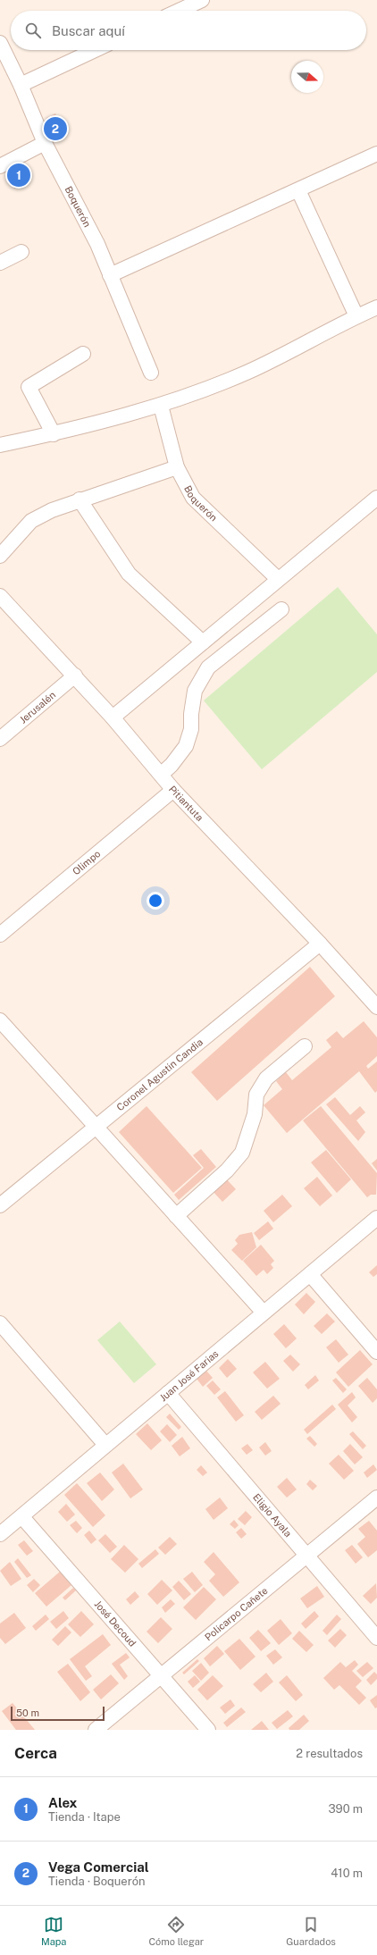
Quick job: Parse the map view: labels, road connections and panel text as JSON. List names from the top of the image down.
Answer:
{
  "streets": {
    "street": [
      "Boquerón",
      "Jerusalén",
      "Pitiantuta",
      "Olimpo",
      "Coronel Agustin Candia",
      "Juan José Farias",
      "Eligio Ayala",
      "Policarpo Cañete",
      "José Decoud"
    ]
  },
  "crossings": [
    ["Jerusalén", "Pitiantuta"],
    ["Pitiantuta", "Olimpo"],
    ["Pitiantuta", "Coronel Agustin Candia"],
    ["Juan José Farias", "Eligio Ayala"],
    ["Juan José Farias", "José Decoud"],
    ["Eligio Ayala", "Policarpo Cañete"],
    ["Policarpo Cañete", "José Decoud"]
  ],
  "scale_bar": "50 m",
  "north": "right",
  "page": {
    "search": "Buscar aquí",
    "pins": ["2", "1"],
    "scale": "50 m",
    "heading": ["Cerca", "2 resultados"],
    "list": [
      {
        "mark": "1",
        "name": "Alex",
        "note": "Tienda · Itape",
        "value": "390 m"
      },
      {
        "mark": "2",
        "name": "Vega Comercial",
        "note": "Tienda · Boquerón",
        "value": "410 m"
      }
    ],
    "nav": ["Mapa", "Cómo llegar", "Guardados"]
  }
}
